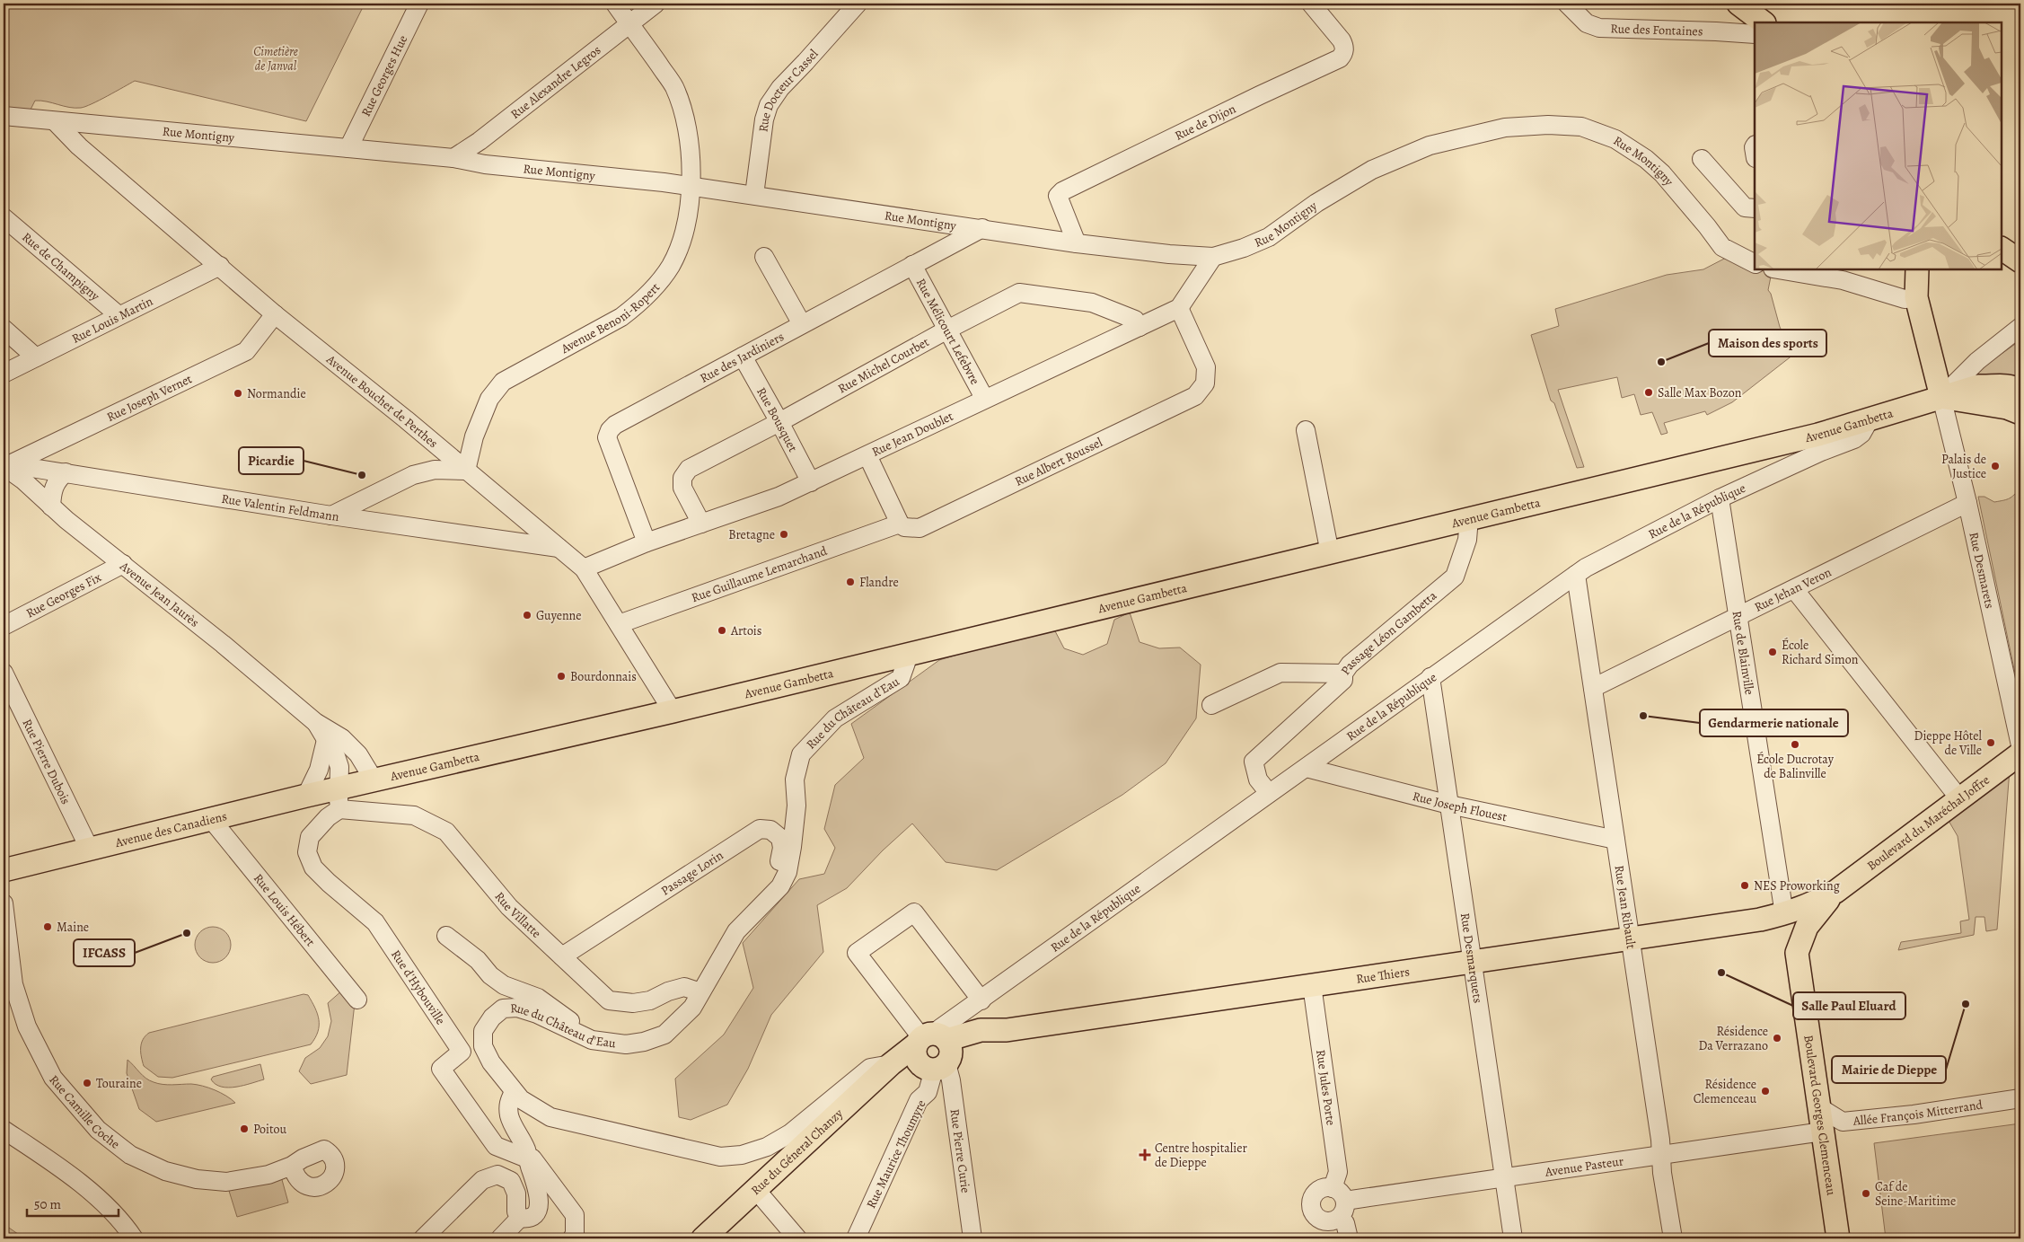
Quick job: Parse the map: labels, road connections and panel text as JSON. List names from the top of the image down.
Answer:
{
  "streets": {
    "main road": [
      "Avenue Gambetta",
      "Boulevard du Maréchal Joffre",
      "Avenue des Canadiens",
      "Rue Thiers",
      "Boulevard Georges Clemenceau",
      "Rue du Géneral Chanzy"
    ],
    "street": [
      "Rue des Fontaines",
      "Rue Georges Hue",
      "Rue Alexandre Legros",
      "Rue Docteur Cassel",
      "Rue de Dijon",
      "Rue Montigny",
      "Rue de Champigny",
      "Avenue Benoni-Ropert",
      "Rue Louis Martin",
      "Rue Mélicourt Lefebvre",
      "Rue des Jardiniers",
      "Rue Michel Courbet",
      "Rue Joseph Vernet",
      "Avenue Boucher de Perthes",
      "Rue Bousquet",
      "Rue Jean Doublet",
      "Rue Albert Roussel",
      "Rue Valentin Feldmann",
      "Rue de la République",
      "Rue Desmarets",
      "Rue Guillaume Lemarchand",
      "Rue Jehan Veron",
      "Avenue Jean Jaurès",
      "Rue Georges Fix",
      "Passage Léon Gambetta",
      "Rue de Blainville",
      "Rue du Château d'Eau",
      "Rue Pierre Dubois",
      "Rue Joseph Flouest",
      "Passage Lorin",
      "Rue Jean Ribault",
      "Rue Louis Hébert",
      "Rue Villatte",
      "Rue Desmarquets",
      "Rue d'Hybouville",
      "Rue Jules Porte",
      "Rue Camille Coche",
      "Allée François Mitterrand",
      "Rue Pierre Curie",
      "Rue Maurice Thoumyre",
      "Avenue Pasteur"
    ]
  },
  "crossings": [
    ["Rue Georges Hue", "Rue Montigny"],
    ["Rue Alexandre Legros", "Rue Montigny"],
    ["Rue Alexandre Legros", "Avenue Benoni-Ropert"],
    ["Rue Docteur Cassel", "Rue Montigny"],
    ["Rue de Dijon", "Rue Montigny"],
    ["Rue Montigny", "Avenue Benoni-Ropert"],
    ["Rue Montigny", "Rue des Jardiniers"],
    ["Rue Montigny", "Avenue Boucher de Perthes"],
    ["Rue de Champigny", "Rue Louis Martin"],
    ["Avenue Benoni-Ropert", "Avenue Boucher de Perthes"],
    ["Rue Louis Martin", "Avenue Boucher de Perthes"],
    ["Rue Mélicourt Lefebvre", "Rue des Jardiniers"],
    ["Rue Mélicourt Lefebvre", "Rue Michel Courbet"],
    ["Rue Mélicourt Lefebvre", "Rue Jean Doublet"],
    ["Rue des Jardiniers", "Rue Bousquet"],
    ["Rue des Jardiniers", "Rue Jean Doublet"],
    ["Rue Michel Courbet", "Rue Bousquet"],
    ["Rue Michel Courbet", "Rue Jean Doublet"],
    ["Rue Joseph Vernet", "Avenue Boucher de Perthes"],
    ["Rue Joseph Vernet", "Rue Valentin Feldmann"],
    ["Rue Joseph Vernet", "Avenue Jean Jaurès"],
    ["Avenue Boucher de Perthes", "Avenue Gambetta"],
    ["Avenue Boucher de Perthes", "Rue Jean Doublet"],
    ["Avenue Boucher de Perthes", "Rue Valentin Feldmann"],
    ["Avenue Boucher de Perthes", "Rue Guillaume Lemarchand"],
    ["Rue Bousquet", "Rue Jean Doublet"],
    ["Avenue Gambetta", "Rue de la République"],
    ["Avenue Gambetta", "Rue Desmarets"],
    ["Avenue Gambetta", "Avenue Jean Jaurès"],
    ["Avenue Gambetta", "Passage Léon Gambetta"],
    ["Avenue Gambetta", "Rue du Château d'Eau"],
    ["Avenue Gambetta", "Avenue des Canadiens"],
    ["Avenue Gambetta", "Rue Villatte"],
    ["Avenue Gambetta", "Rue d'Hybouville"],
    ["Rue Jean Doublet", "Rue Albert Roussel"],
    ["Rue Albert Roussel", "Rue Guillaume Lemarchand"],
    ["Rue Valentin Feldmann", "Avenue Jean Jaurès"],
    ["Rue de la République", "Passage Léon Gambetta"],
    ["Rue de la République", "Rue de Blainville"],
    ["Rue de la République", "Rue Joseph Flouest"],
    ["Rue de la République", "Rue Jean Ribault"],
    ["Rue de la République", "Rue Desmarquets"],
    ["Rue de la République", "Rue Thiers"],
    ["Rue de la République", "Rue Pierre Curie"],
    ["Rue de la République", "Rue Maurice Thoumyre"],
    ["Rue Desmarets", "Rue Jehan Veron"],
    ["Rue Jehan Veron", "Rue de Blainville"],
    ["Rue Jehan Veron", "Rue Jean Ribault"],
    ["Avenue Jean Jaurès", "Rue Georges Fix"],
    ["Avenue Jean Jaurès", "Avenue des Canadiens"],
    ["Avenue Jean Jaurès", "Rue Villatte"],
    ["Avenue Jean Jaurès", "Rue d'Hybouville"],
    ["Rue de Blainville", "Boulevard du Maréchal Joffre"],
    ["Rue de Blainville", "Rue Thiers"],
    ["Rue du Château d'Eau", "Passage Lorin"],
    ["Rue du Château d'Eau", "Rue Villatte"],
    ["Rue du Château d'Eau", "Rue du Géneral Chanzy"],
    ["Rue Pierre Dubois", "Avenue des Canadiens"],
    ["Rue Joseph Flouest", "Rue Jean Ribault"],
    ["Rue Joseph Flouest", "Rue Desmarquets"],
    ["Boulevard du Maréchal Joffre", "Rue Thiers"],
    ["Boulevard du Maréchal Joffre", "Boulevard Georges Clemenceau"],
    ["Avenue des Canadiens", "Rue Louis Hébert"],
    ["Avenue des Canadiens", "Rue Villatte"],
    ["Avenue des Canadiens", "Rue d'Hybouville"],
    ["Passage Lorin", "Rue Villatte"],
    ["Rue Jean Ribault", "Rue Thiers"],
    ["Rue Jean Ribault", "Avenue Pasteur"],
    ["Rue Villatte", "Rue d'Hybouville"],
    ["Rue Desmarquets", "Rue Thiers"],
    ["Rue Desmarquets", "Avenue Pasteur"],
    ["Rue Thiers", "Rue Jules Porte"],
    ["Rue Thiers", "Rue Pierre Curie"],
    ["Rue Thiers", "Rue Maurice Thoumyre"],
    ["Rue Jules Porte", "Avenue Pasteur"],
    ["Allée François Mitterrand", "Boulevard Georges Clemenceau"],
    ["Boulevard Georges Clemenceau", "Avenue Pasteur"],
    ["Rue Pierre Curie", "Rue Maurice Thoumyre"]
  ],
  "parks": ["Cimetière de Janval"],
  "places": {
    "other": [
      "Maison des sports",
      "Salle Max Bozon",
      "Normandie",
      "Palais de Justice",
      "Picardie",
      "Bretagne",
      "Flandre",
      "Guyenne",
      "Artois",
      "École Richard Simon",
      "Bourdonnais",
      "Gendarmerie nationale",
      "Dieppe Hôtel de Ville",
      "École Ducrotay de Balinville",
      "NES Proworking",
      "Maine",
      "IFCASS",
      "Salle Paul Eluard",
      "Mairie de Dieppe",
      "Résidence Da Verrazano",
      "Touraine",
      "Résidence Clemenceau",
      "Poitou",
      "Caf de Seine-Maritime"
    ],
    "health": ["Centre hospitalier de Dieppe"]
  },
  "scale_bar": "50 m"
}
